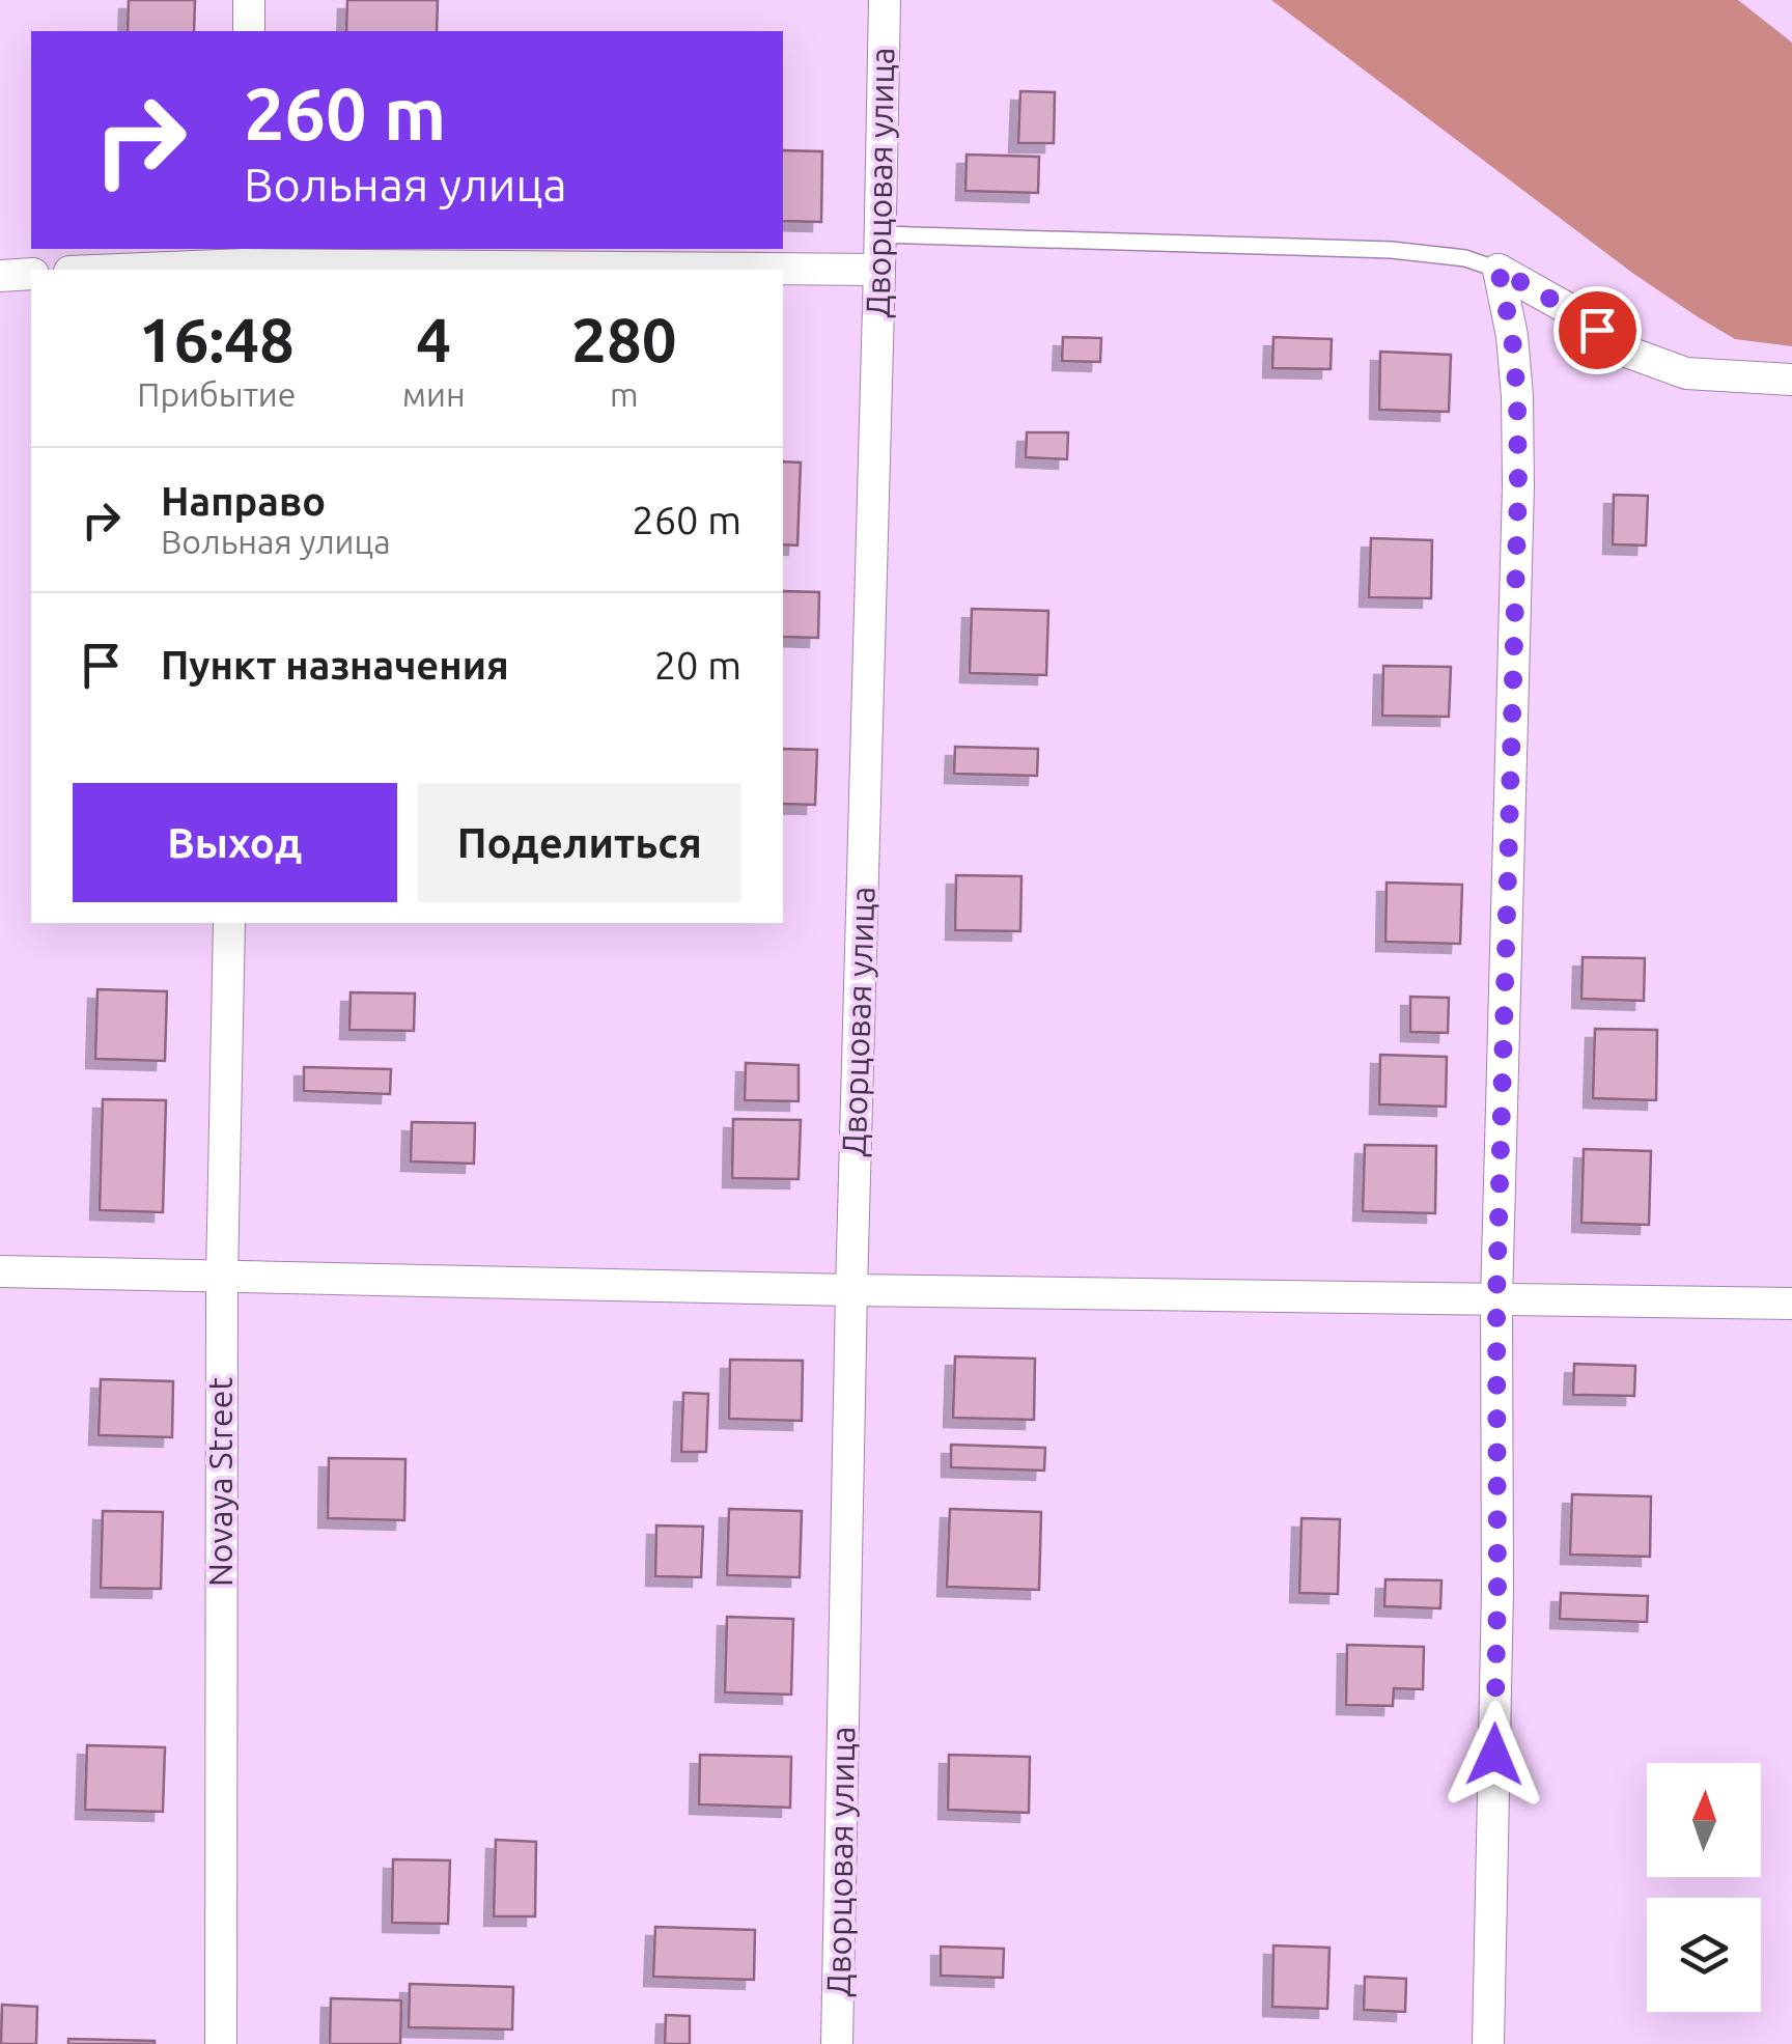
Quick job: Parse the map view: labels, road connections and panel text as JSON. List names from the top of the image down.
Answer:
{
  "streets": {
    "street": ["Дворцовая улица", "Novaya Street"]
  },
  "north": "top",
  "page": {
    "turn": ["260 m", "Вольная улица"],
    "eta": [
      "16:48",
      "Прибытие",
      "4",
      "мин",
      "280",
      "m"
    ],
    "list": [
      {
        "name": "Направо",
        "note": "Вольная улица",
        "value": "260 m"
      },
      {
        "name": "Пункт назначения",
        "value": "20 m"
      }
    ],
    "buttons": ["Выход", "Поделиться"]
  }
}
